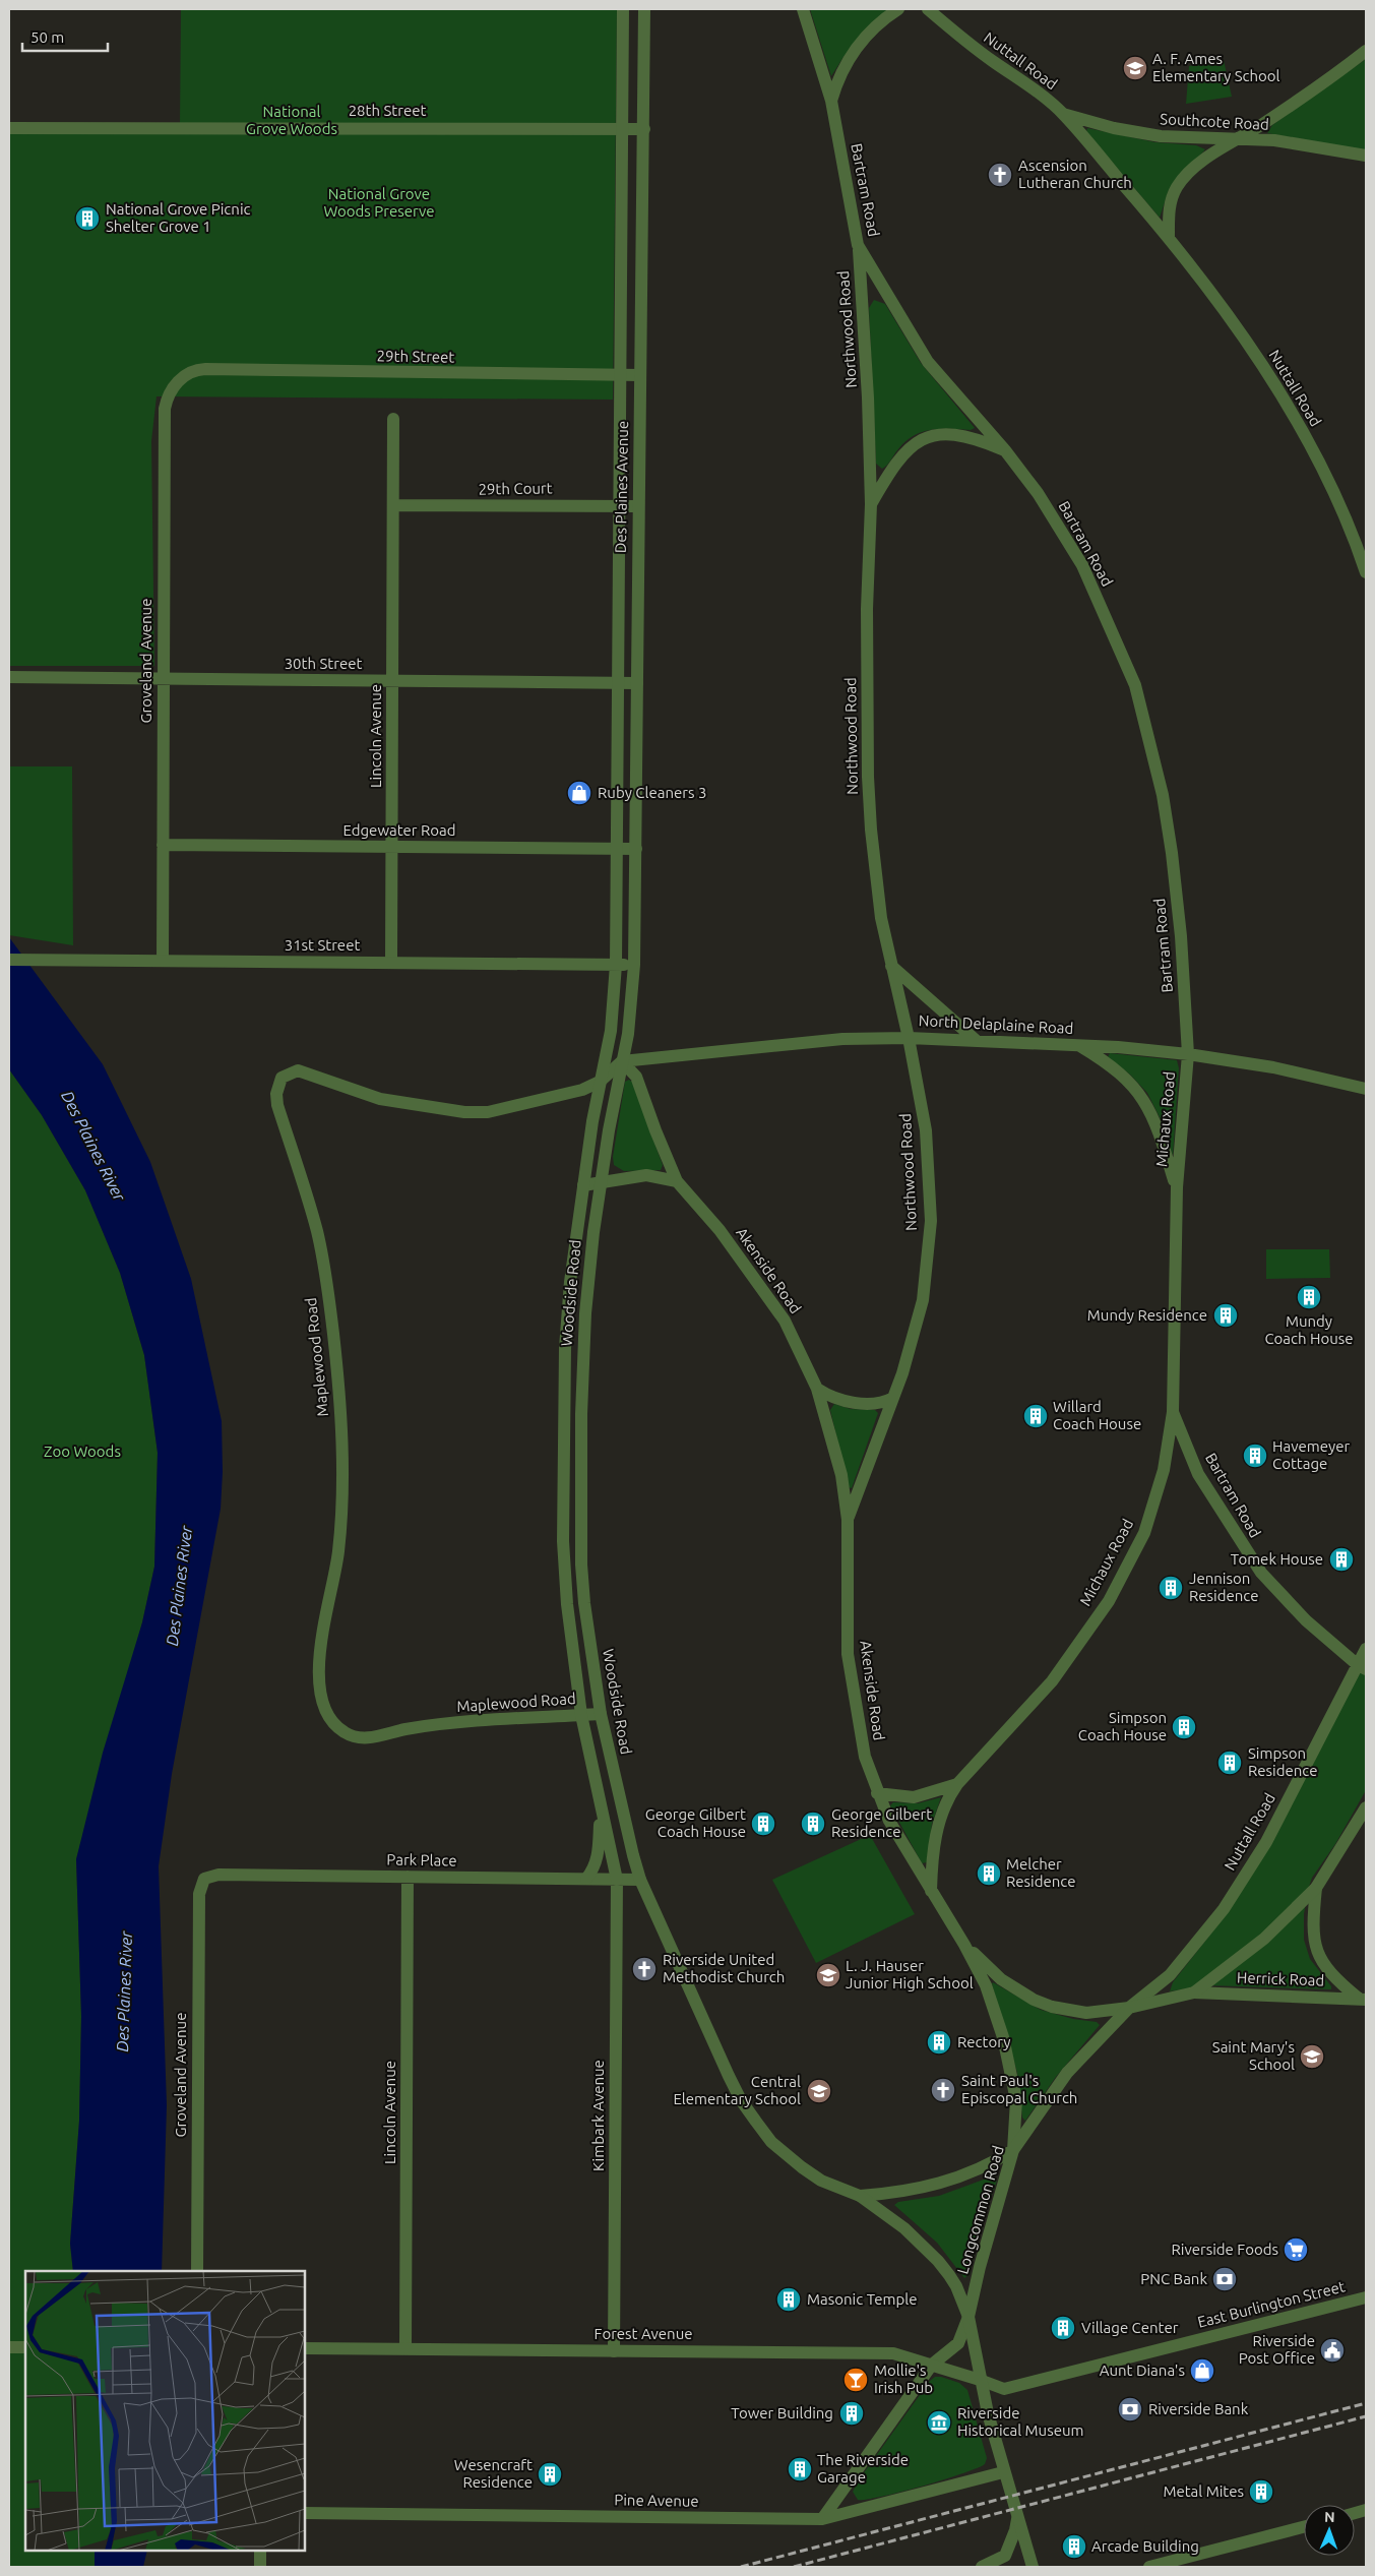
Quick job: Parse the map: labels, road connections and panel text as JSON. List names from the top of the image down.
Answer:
{
  "streets": {
    "street": [
      "Nuttall Road",
      "28th Street",
      "Southcote Road",
      "Bartram Road",
      "Northwood Road",
      "29th Street",
      "Des Plaines Avenue",
      "29th Court",
      "Groveland Avenue",
      "30th Street",
      "Lincoln Avenue",
      "Edgewater Road",
      "31st Street",
      "North Delaplaine Road",
      "Michaux Road",
      "Akenside Road",
      "Woodside Road",
      "Maplewood Road",
      "Park Place",
      "Herrick Road",
      "Kimbark Avenue",
      "Longcommon Road",
      "East Burlington Street",
      "Forest Avenue",
      "Pine Avenue"
    ]
  },
  "crossings": [
    ["Nuttall Road", "Southcote Road"],
    ["Nuttall Road", "Bartram Road"],
    ["Nuttall Road", "Akenside Road"],
    ["Nuttall Road", "Longcommon Road"],
    ["28th Street", "Des Plaines Avenue"],
    ["Bartram Road", "Northwood Road"],
    ["Bartram Road", "North Delaplaine Road"],
    ["Bartram Road", "Michaux Road"],
    ["Northwood Road", "North Delaplaine Road"],
    ["Northwood Road", "Akenside Road"],
    ["29th Street", "Des Plaines Avenue"],
    ["29th Street", "Groveland Avenue"],
    ["Des Plaines Avenue", "29th Court"],
    ["Des Plaines Avenue", "30th Street"],
    ["Des Plaines Avenue", "Edgewater Road"],
    ["Des Plaines Avenue", "31st Street"],
    ["Des Plaines Avenue", "Woodside Road"],
    ["29th Court", "Lincoln Avenue"],
    ["Groveland Avenue", "30th Street"],
    ["Groveland Avenue", "Edgewater Road"],
    ["Groveland Avenue", "31st Street"],
    ["Groveland Avenue", "Park Place"],
    ["30th Street", "Lincoln Avenue"],
    ["Lincoln Avenue", "Edgewater Road"],
    ["Lincoln Avenue", "31st Street"],
    ["Lincoln Avenue", "Park Place"],
    ["Lincoln Avenue", "Forest Avenue"],
    ["31st Street", "Woodside Road"],
    ["North Delaplaine Road", "Michaux Road"],
    ["North Delaplaine Road", "Akenside Road"],
    ["North Delaplaine Road", "Woodside Road"],
    ["North Delaplaine Road", "Maplewood Road"],
    ["Michaux Road", "Akenside Road"],
    ["Akenside Road", "Woodside Road"],
    ["Akenside Road", "Maplewood Road"],
    ["Akenside Road", "Longcommon Road"],
    ["Woodside Road", "Maplewood Road"],
    ["Woodside Road", "Park Place"],
    ["Woodside Road", "Kimbark Avenue"],
    ["Woodside Road", "Longcommon Road"],
    ["Park Place", "Kimbark Avenue"],
    ["Kimbark Avenue", "Forest Avenue"],
    ["Longcommon Road", "East Burlington Street"],
    ["Longcommon Road", "Forest Avenue"],
    ["Longcommon Road", "Pine Avenue"],
    ["East Burlington Street", "Forest Avenue"]
  ],
  "water": ["Des Plaines River"],
  "parks": ["National Grove Woods", "National Grove Woods Preserve", "Zoo Woods"],
  "places": {
    "school or university": [
      "A. F. Ames Elementary School",
      "L. J. Hauser Junior High School",
      "Saint Mary's School",
      "Central Elementary School"
    ],
    "church": ["Ascension Lutheran Church", "Riverside United Methodist Church", "Saint Paul's Episcopal Church"],
    "building": [
      "National Grove Picnic Shelter Grove 1",
      "Mundy Coach House",
      "Mundy Residence",
      "Willard Coach House",
      "Havemeyer Cottage",
      "Tomek House",
      "Jennison Residence",
      "Simpson Coach House",
      "Simpson Residence",
      "George Gilbert Coach House",
      "George Gilbert Residence",
      "Melcher Residence",
      "Rectory",
      "Masonic Temple",
      "Village Center",
      "Tower Building",
      "The Riverside Garage",
      "Wesencraft Residence",
      "Metal Mites",
      "Arcade Building"
    ],
    "shop": ["Ruby Cleaners 3", "Aunt Diana's"],
    "supermarket": ["Riverside Foods"],
    "bank": ["PNC Bank", "Riverside Bank"],
    "public building": ["Riverside Post Office"],
    "bar": ["Mollie's Irish Pub"],
    "museum": ["Riverside Historical Museum"]
  },
  "scale_bar": "50 m",
  "north": "top"
}
